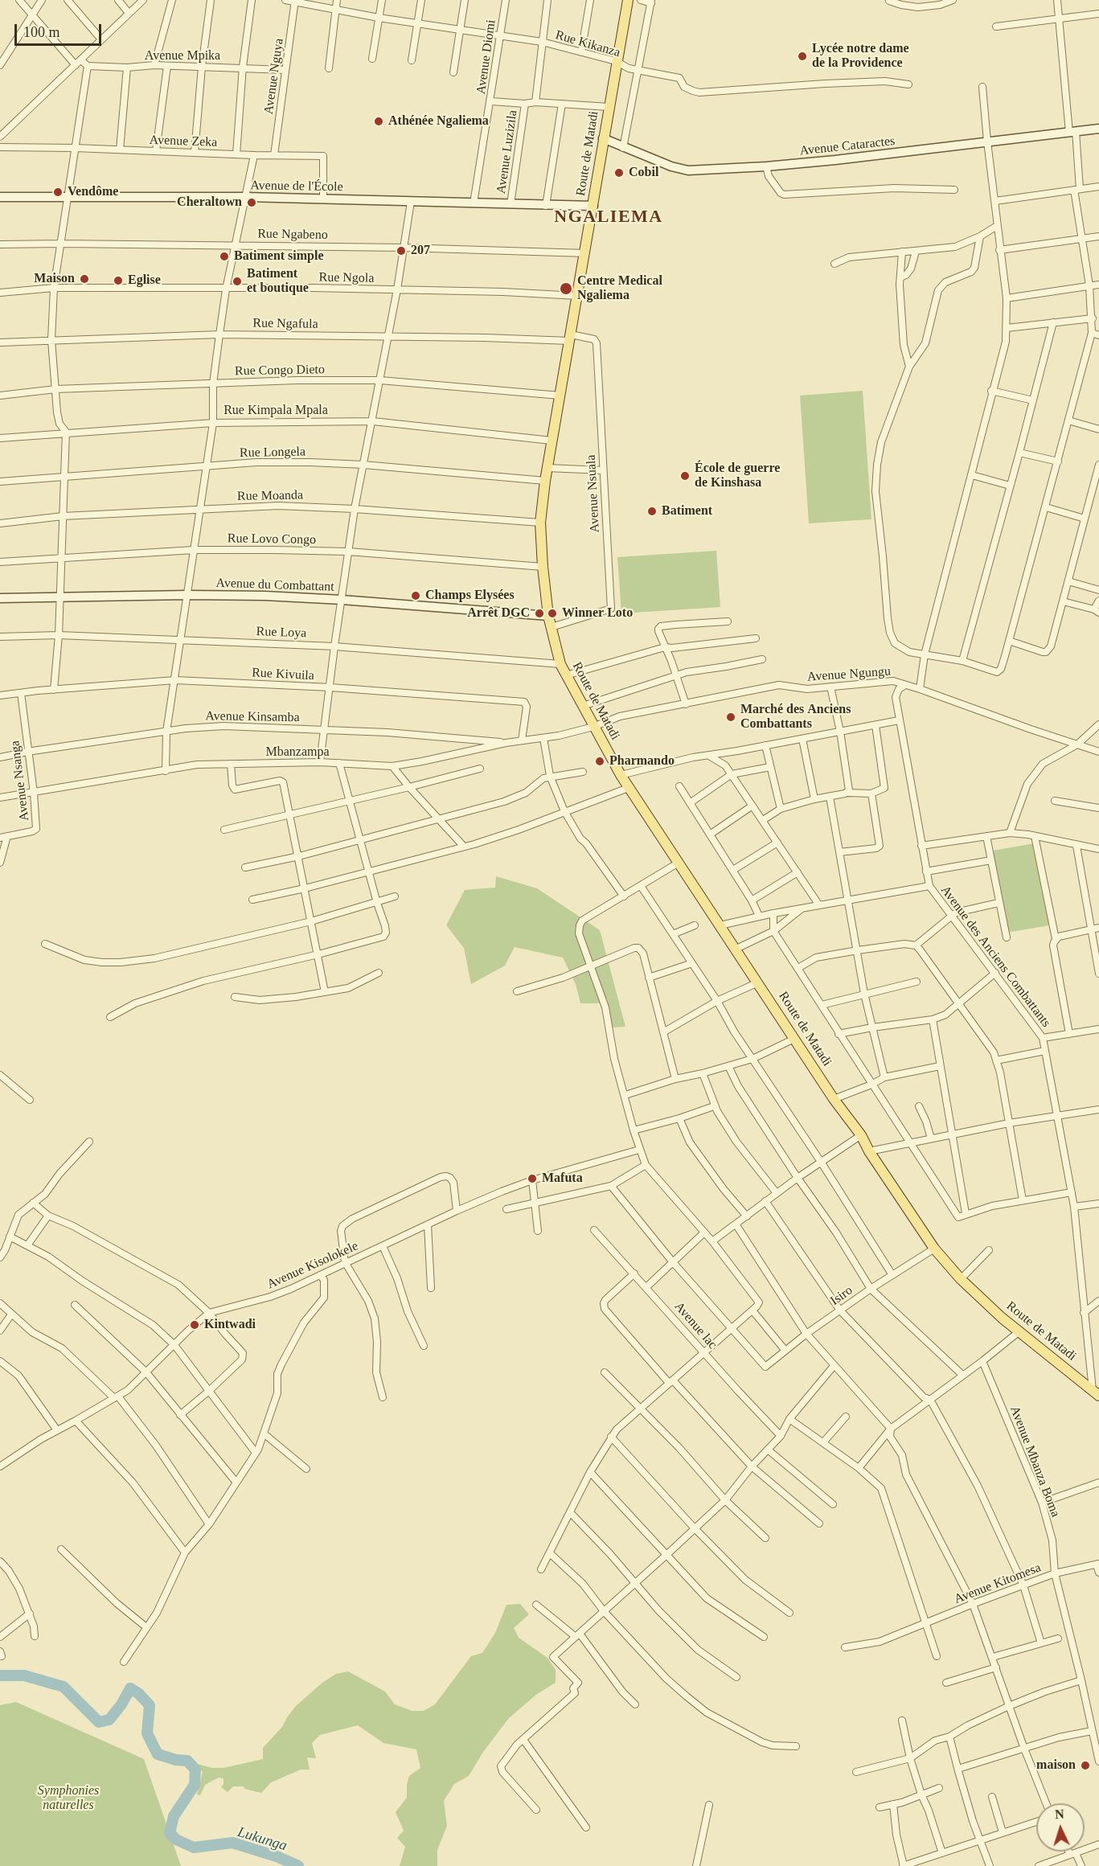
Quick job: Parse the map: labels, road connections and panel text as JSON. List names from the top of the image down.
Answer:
{
  "streets": {
    "main road": ["Route de Matadi"],
    "street": [
      "Rue Kikanza",
      "Avenue Mpika",
      "Avenue Diomi",
      "Avenue Nguya",
      "Avenue Zeka",
      "Avenue Cataractes",
      "Avenue Luzizila",
      "Avenue de l'École",
      "Rue Ngabeno",
      "Rue Ngola",
      "Rue Ngafula",
      "Rue Congo Dieto",
      "Rue Kimpala Mpala",
      "Rue Longela",
      "Avenue Nsuala",
      "Rue Moanda",
      "Rue Lovo Congo",
      "Avenue du Combattant",
      "Rue Loya",
      "Rue Kivuila",
      "Avenue Ngungu",
      "Avenue Kinsamba",
      "Mbanzampa",
      "Avenue Nsanga",
      "Avenue des Anciens Combattants",
      "Avenue Kisolokele",
      "Isiro",
      "Avenue lac",
      "Avenue Mbanza Boma",
      "Avenue Kitomesa"
    ]
  },
  "crossings": [
    ["Rue Kikanza", "Avenue Diomi"],
    ["Rue Kikanza", "Avenue Nguya"],
    ["Rue Kikanza", "Avenue Luzizila"],
    ["Rue Kikanza", "Route de Matadi"],
    ["Avenue Mpika", "Avenue Nguya"],
    ["Avenue Diomi", "Avenue de l'École"],
    ["Avenue Nguya", "Avenue Zeka"],
    ["Avenue Zeka", "Avenue de l'École"],
    ["Avenue Cataractes", "Route de Matadi"],
    ["Avenue Luzizila", "Avenue de l'École"],
    ["Route de Matadi", "Avenue de l'École"],
    ["Route de Matadi", "Rue Ngabeno"],
    ["Route de Matadi", "Rue Ngola"],
    ["Route de Matadi", "Rue Ngafula"],
    ["Route de Matadi", "Rue Congo Dieto"],
    ["Route de Matadi", "Rue Kimpala Mpala"],
    ["Route de Matadi", "Rue Longela"],
    ["Route de Matadi", "Avenue Nsuala"],
    ["Route de Matadi", "Rue Moanda"],
    ["Route de Matadi", "Rue Lovo Congo"],
    ["Route de Matadi", "Avenue du Combattant"],
    ["Route de Matadi", "Rue Loya"],
    ["Route de Matadi", "Avenue Ngungu"],
    ["Route de Matadi", "Mbanzampa"],
    ["Route de Matadi", "Avenue des Anciens Combattants"],
    ["Route de Matadi", "Isiro"],
    ["Rue Ngafula", "Avenue Nsuala"],
    ["Rue Kivuila", "Mbanzampa"],
    ["Rue Kivuila", "Avenue Nsanga"],
    ["Avenue Ngungu", "Mbanzampa"],
    ["Avenue Ngungu", "Avenue des Anciens Combattants"],
    ["Avenue Kinsamba", "Mbanzampa"],
    ["Avenue Kinsamba", "Avenue Nsanga"],
    ["Mbanzampa", "Avenue Nsanga"],
    ["Avenue Mbanza Boma", "Avenue Kitomesa"]
  ],
  "districts": ["NGALIEMA"],
  "water": ["Lukunga"],
  "parks": ["Symphonies naturelles"],
  "places": [
    "Lycée notre dame de la Providence",
    "Athénée Ngaliema",
    "Cobil",
    "Vendôme",
    "Cheraltown",
    "207",
    "Batiment simple",
    "Maison",
    "Eglise",
    "Batiment et boutique",
    "Centre Medical Ngaliema",
    "École de guerre de Kinshasa",
    "Batiment",
    "Champs Elysées",
    "Arrêt DGC",
    "Winner Loto",
    "Marché des Anciens Combattants",
    "Pharmando",
    "Mafuta",
    "Kintwadi",
    "maison"
  ],
  "scale_bar": "100 m",
  "north": "top"
}
